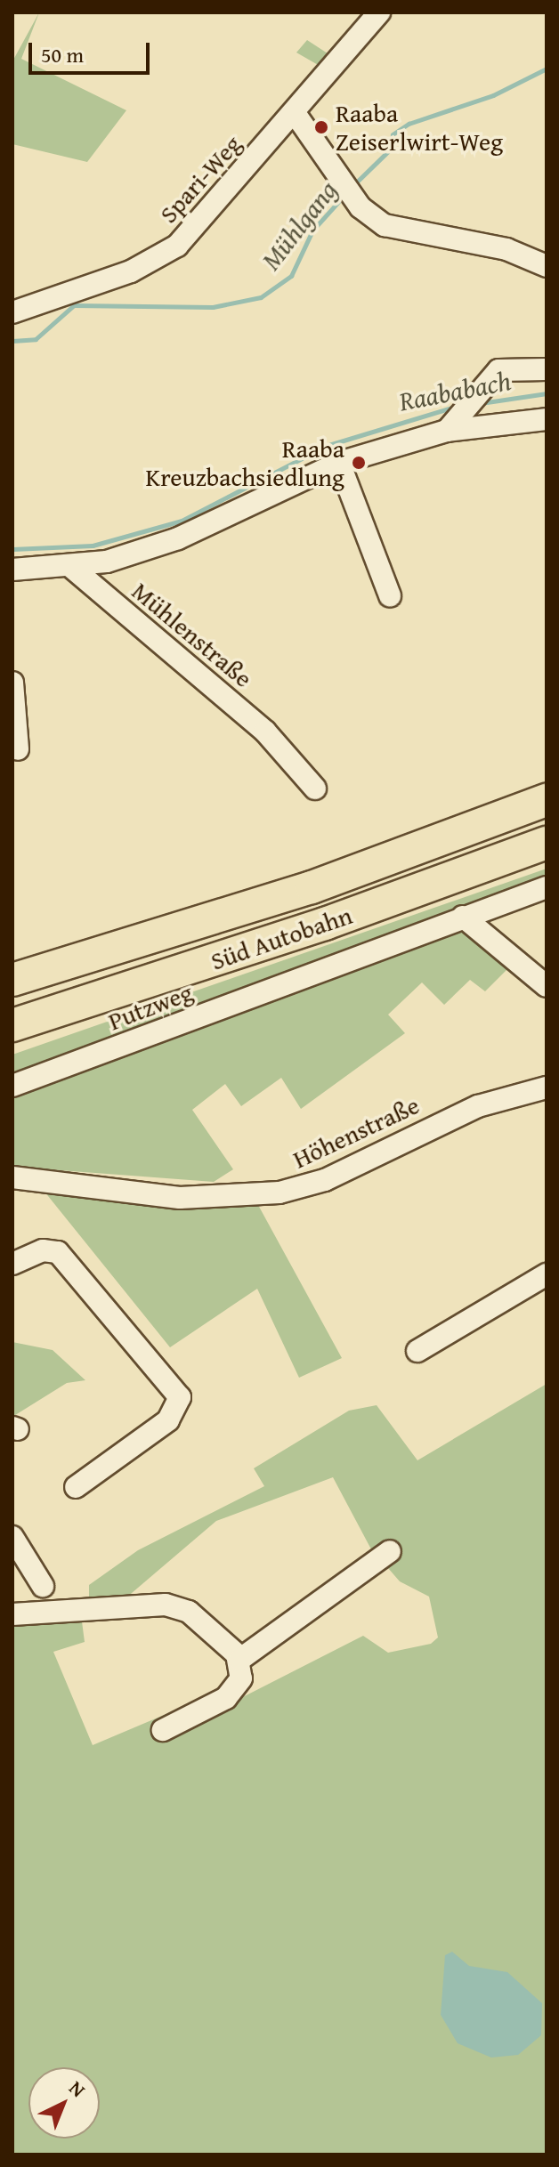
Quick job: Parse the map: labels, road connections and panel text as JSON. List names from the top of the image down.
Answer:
{
  "streets": {
    "highway": ["Süd Autobahn"],
    "street": [
      "Spari-Weg",
      "Mühlenstraße",
      "Putzweg",
      "Höhenstraße"
    ]
  },
  "water": ["Mühlgang", "Raababach"],
  "places": ["Raaba Zeiserlwirt-Weg", "Raaba Kreuzbachsiedlung"],
  "scale_bar": "50 m",
  "north": "top right"
}
